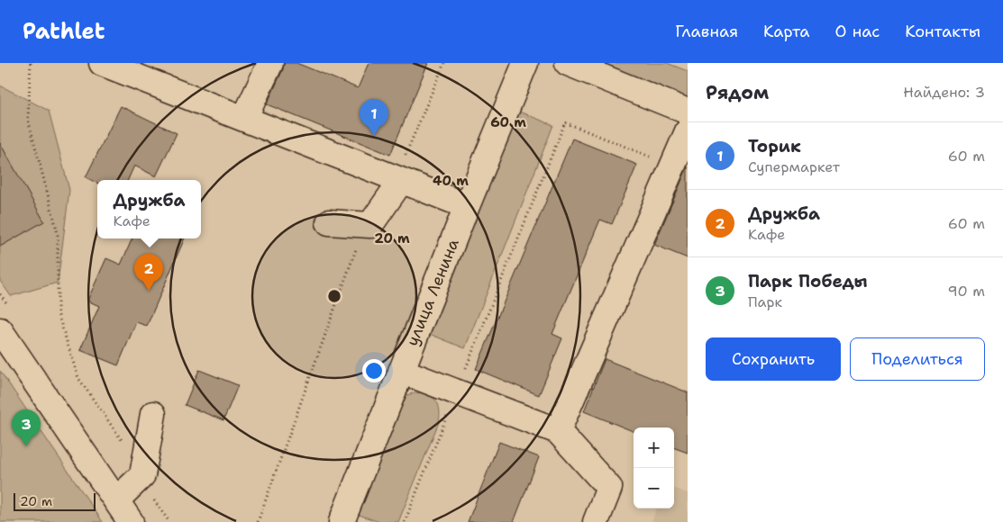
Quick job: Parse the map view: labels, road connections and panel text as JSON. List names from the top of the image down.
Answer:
{
  "streets": {
    "street": ["улица Ленина"]
  },
  "scale_bar": "20 m",
  "page": {
    "header": "Pathlet",
    "nav": [
      "Главная",
      "Карта",
      "О нас",
      "Контакты"
    ],
    "heading": ["Рядом", "Найдено: 3"],
    "pins": ["1", "2", "3"],
    "list": [
      {
        "mark": "1",
        "name": "Торик",
        "note": "Супермаркет",
        "value": "60 m"
      },
      {
        "mark": "2",
        "name": "Дружба",
        "note": "Кафе",
        "value": "60 m"
      },
      {
        "mark": "3",
        "name": "Парк Победы",
        "note": "Парк",
        "value": "90 m"
      }
    ],
    "popup": ["Дружба", "Кафе"],
    "buttons": ["Сохранить", "Поделиться"],
    "map_buttons": ["+", "−"],
    "scale": "20 m"
  },
  "rings": ["60 m", "40 m", "20 m"]
}
